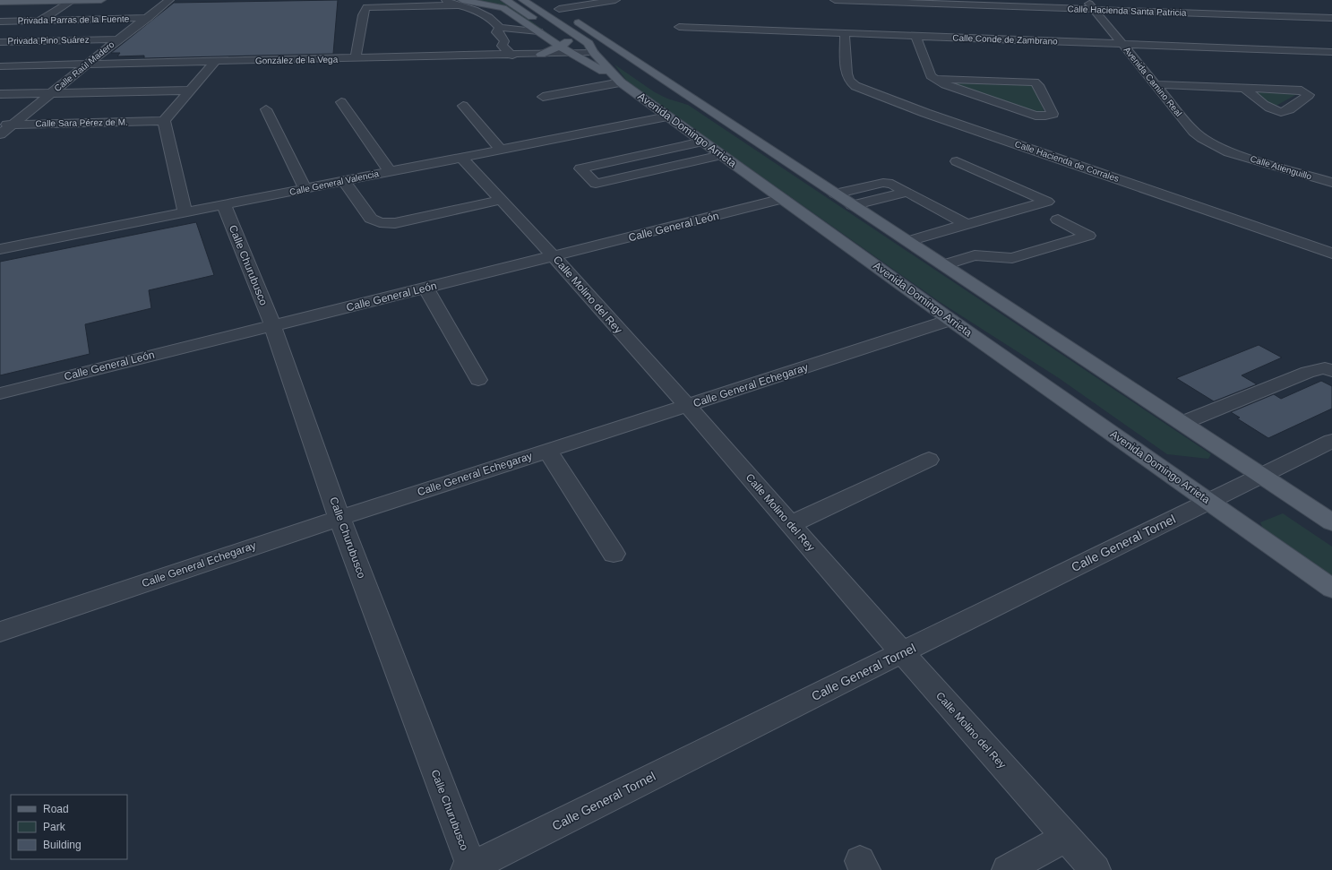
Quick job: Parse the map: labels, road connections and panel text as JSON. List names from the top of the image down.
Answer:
{
  "streets": {
    "main road": ["Avenida Domingo Arrieta"],
    "street": [
      "Calle Hacienda Santa Patricia",
      "Privada Parras de la Fuente",
      "Calle Conde de Zambrano",
      "Privada Pino Suárez",
      "González de la Vega",
      "Calle Raúl Madero",
      "Avenida Camino Real",
      "Calle Sara Pérez de M.",
      "Calle Hacienda de Corrales",
      "Calle Atienguillo",
      "Calle General Valencia",
      "Calle General León",
      "Calle Churubusco",
      "Calle Molino del Rey",
      "Calle General Echegaray",
      "Calle General Tornel"
    ]
  },
  "crossings": [
    ["Calle Hacienda Santa Patricia", "Avenida Camino Real"],
    ["Privada Parras de la Fuente", "Calle Raúl Madero"],
    ["Calle Conde de Zambrano", "Avenida Camino Real"],
    ["Calle Conde de Zambrano", "Calle Hacienda de Corrales"],
    ["Privada Pino Suárez", "Calle Raúl Madero"],
    ["González de la Vega", "Calle Raúl Madero"],
    ["González de la Vega", "Avenida Domingo Arrieta"],
    ["Calle Raúl Madero", "Calle Sara Pérez de M."],
    ["Avenida Camino Real", "Calle Atienguillo"],
    ["Avenida Domingo Arrieta", "Calle General Valencia"],
    ["Avenida Domingo Arrieta", "Calle General León"],
    ["Avenida Domingo Arrieta", "Calle General Echegaray"],
    ["Avenida Domingo Arrieta", "Calle General Tornel"],
    ["Calle General Valencia", "Calle Churubusco"],
    ["Calle General Valencia", "Calle Molino del Rey"],
    ["Calle General León", "Calle Churubusco"],
    ["Calle General León", "Calle Molino del Rey"],
    ["Calle Churubusco", "Calle General Echegaray"],
    ["Calle Churubusco", "Calle General Tornel"],
    ["Calle Molino del Rey", "Calle General Echegaray"],
    ["Calle Molino del Rey", "Calle General Tornel"]
  ],
  "legend": ["Road", "Park", "Building"]
}
